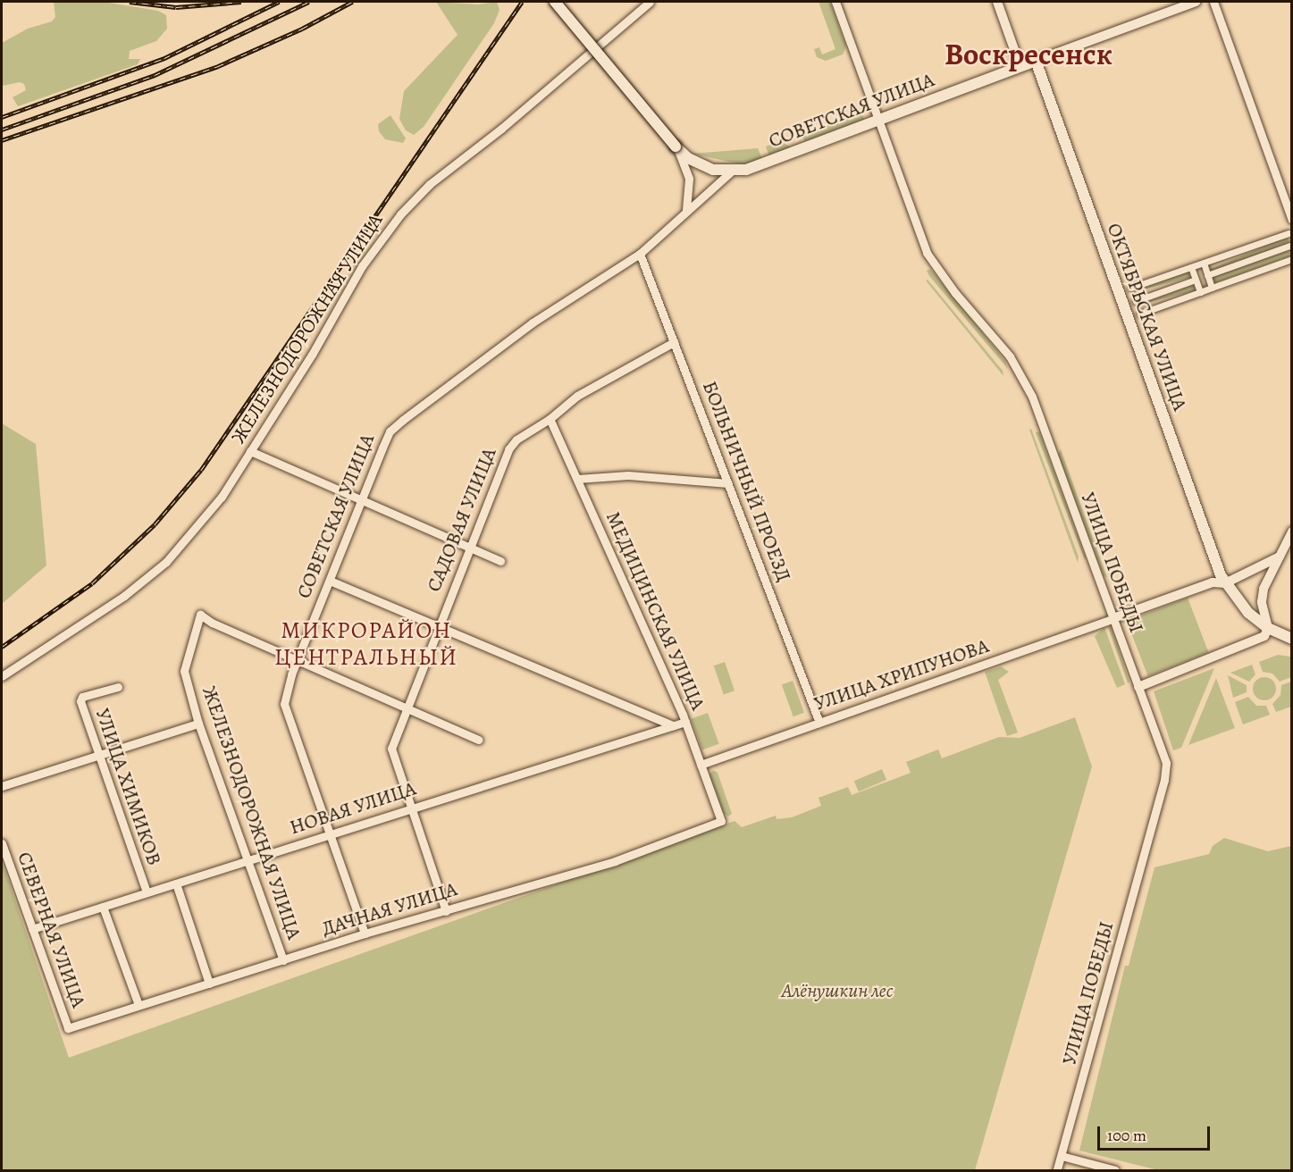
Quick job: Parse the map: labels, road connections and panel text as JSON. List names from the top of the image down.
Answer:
{
  "streets": {
    "main road": ["СОВЕТСКАЯ УЛИЦА", "ОКТЯБРЬСКАЯ УЛИЦА"],
    "street": [
      "ЖЕЛЕЗНОДОРОЖНАЯ УЛИЦА",
      "БОЛЬНИЧНЫЙ ПРОЕЗД",
      "САДОВАЯ УЛИЦА",
      "УЛИЦА ПОБЕДЫ",
      "МЕДИЦИНСКАЯ УЛИЦА",
      "УЛИЦА ХРИПУНОВА",
      "УЛИЦА ХИМИКОВ",
      "НОВАЯ УЛИЦА",
      "ДАЧНАЯ УЛИЦА",
      "СЕВЕРНАЯ УЛИЦА"
    ]
  },
  "crossings": [
    ["СОВЕТСКАЯ УЛИЦА", "ОКТЯБРЬСКАЯ УЛИЦА"],
    ["СОВЕТСКАЯ УЛИЦА", "ЖЕЛЕЗНОДОРОЖНАЯ УЛИЦА"],
    ["СОВЕТСКАЯ УЛИЦА", "БОЛЬНИЧНЫЙ ПРОЕЗД"],
    ["СОВЕТСКАЯ УЛИЦА", "УЛИЦА ПОБЕДЫ"],
    ["СОВЕТСКАЯ УЛИЦА", "НОВАЯ УЛИЦА"],
    ["СОВЕТСКАЯ УЛИЦА", "ДАЧНАЯ УЛИЦА"],
    ["ЖЕЛЕЗНОДОРОЖНАЯ УЛИЦА", "НОВАЯ УЛИЦА"],
    ["ЖЕЛЕЗНОДОРОЖНАЯ УЛИЦА", "ДАЧНАЯ УЛИЦА"],
    ["БОЛЬНИЧНЫЙ ПРОЕЗД", "САДОВАЯ УЛИЦА"],
    ["БОЛЬНИЧНЫЙ ПРОЕЗД", "УЛИЦА ХРИПУНОВА"],
    ["САДОВАЯ УЛИЦА", "МЕДИЦИНСКАЯ УЛИЦА"],
    ["САДОВАЯ УЛИЦА", "НОВАЯ УЛИЦА"],
    ["САДОВАЯ УЛИЦА", "ДАЧНАЯ УЛИЦА"],
    ["УЛИЦА ПОБЕДЫ", "УЛИЦА ХРИПУНОВА"],
    ["МЕДИЦИНСКАЯ УЛИЦА", "УЛИЦА ХРИПУНОВА"],
    ["МЕДИЦИНСКАЯ УЛИЦА", "НОВАЯ УЛИЦА"],
    ["МЕДИЦИНСКАЯ УЛИЦА", "ДАЧНАЯ УЛИЦА"],
    ["УЛИЦА ХИМИКОВ", "НОВАЯ УЛИЦА"],
    ["НОВАЯ УЛИЦА", "СЕВЕРНАЯ УЛИЦА"],
    ["ДАЧНАЯ УЛИЦА", "СЕВЕРНАЯ УЛИЦА"]
  ],
  "districts": ["Воскресенск", "МИКРОРАЙОН ЦЕНТРАЛЬНЫЙ"],
  "parks": ["Алёнушкин лес"],
  "scale_bar": "100 m"
}
